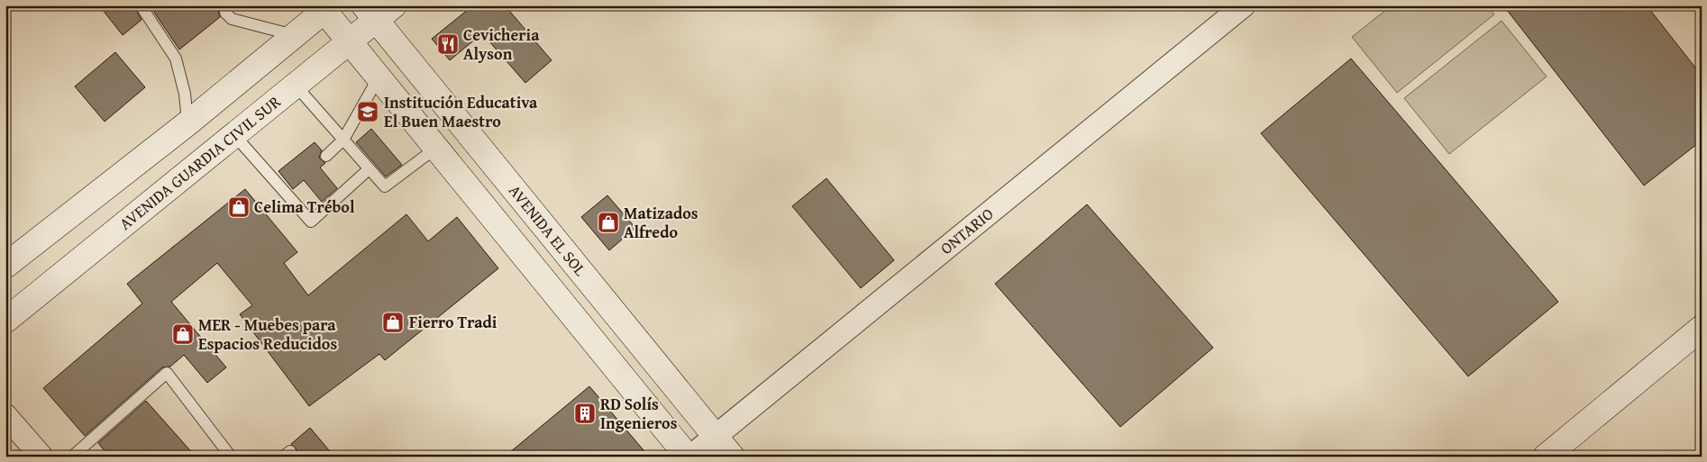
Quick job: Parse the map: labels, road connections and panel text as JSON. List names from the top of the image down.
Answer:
{
  "streets": {
    "main road": ["AVENIDA GUARDIA CIVIL SUR", "AVENIDA EL SOL"],
    "street": ["ONTARIO"]
  },
  "crossings": [
    ["AVENIDA GUARDIA CIVIL SUR", "AVENIDA EL SOL"],
    ["AVENIDA EL SOL", "ONTARIO"]
  ],
  "places": {
    "restaurant": ["Cevicheria Alyson"],
    "school or university": ["Institución Educativa El Buen Maestro"],
    "shop": [
      "Celima Trébol",
      "Matizados Alfredo",
      "Fierro Tradi",
      "MER - Muebes para Espacios Reducidos"
    ],
    "building": ["RD Solís Ingenieros"]
  }
}
